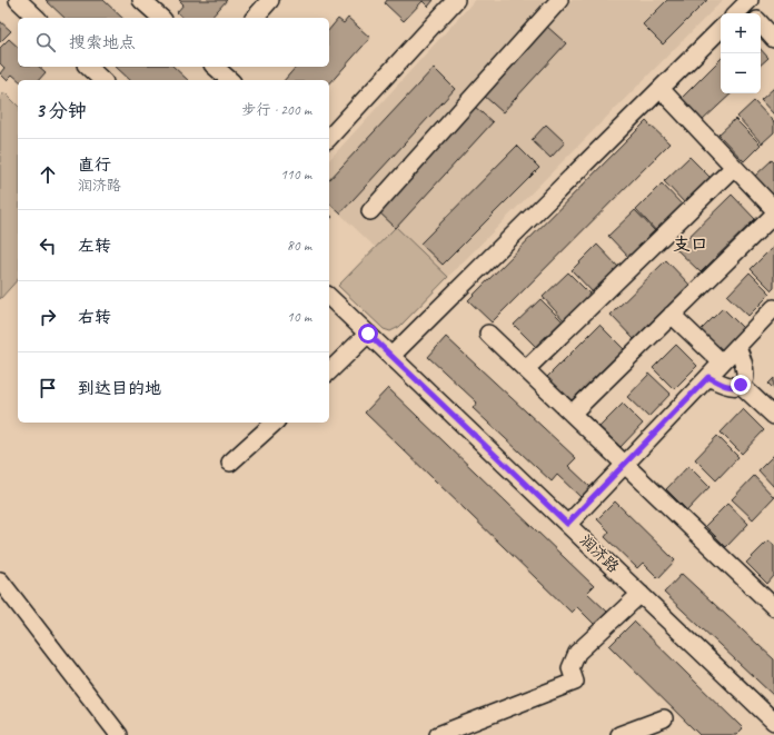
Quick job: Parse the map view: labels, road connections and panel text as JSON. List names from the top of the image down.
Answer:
{
  "streets": {
    "street": ["润济路"]
  },
  "districts": ["支口"],
  "page": {
    "map_buttons": ["+", "−"],
    "search": "搜索地点",
    "heading": ["3 分钟", "步行 · 200 m"],
    "list": [
      ["直行", "润济路", "110 m"],
      ["左转", "80 m"],
      ["右转", "10 m"],
      "到达目的地"
    ]
  }
}
